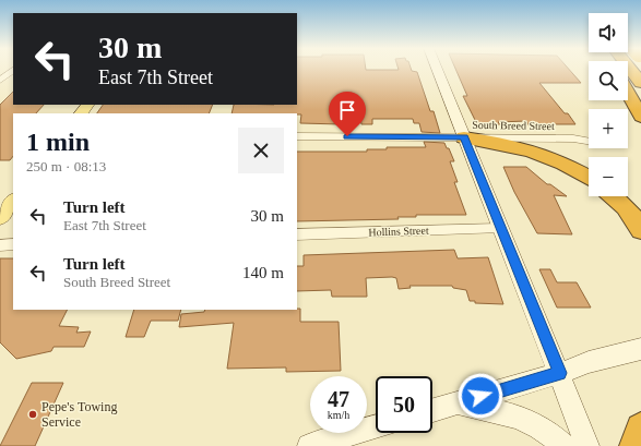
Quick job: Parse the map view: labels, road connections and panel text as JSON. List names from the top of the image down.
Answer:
{
  "streets": {
    "street": ["South Breed Street", "Hollins Street"]
  },
  "places": ["Pepe's Towing Service"],
  "page": {
    "map_buttons": ["+", "−"],
    "turn": ["30 m", "East 7th Street"],
    "heading": ["1 min", "250 m · 08:13"],
    "list": [
      {
        "name": "Turn left",
        "note": "East 7th Street",
        "value": "30 m"
      },
      {
        "name": "Turn left",
        "note": "South Breed Street",
        "value": "140 m"
      }
    ],
    "speed": "47 km/h",
    "limit": "50"
  }
}
